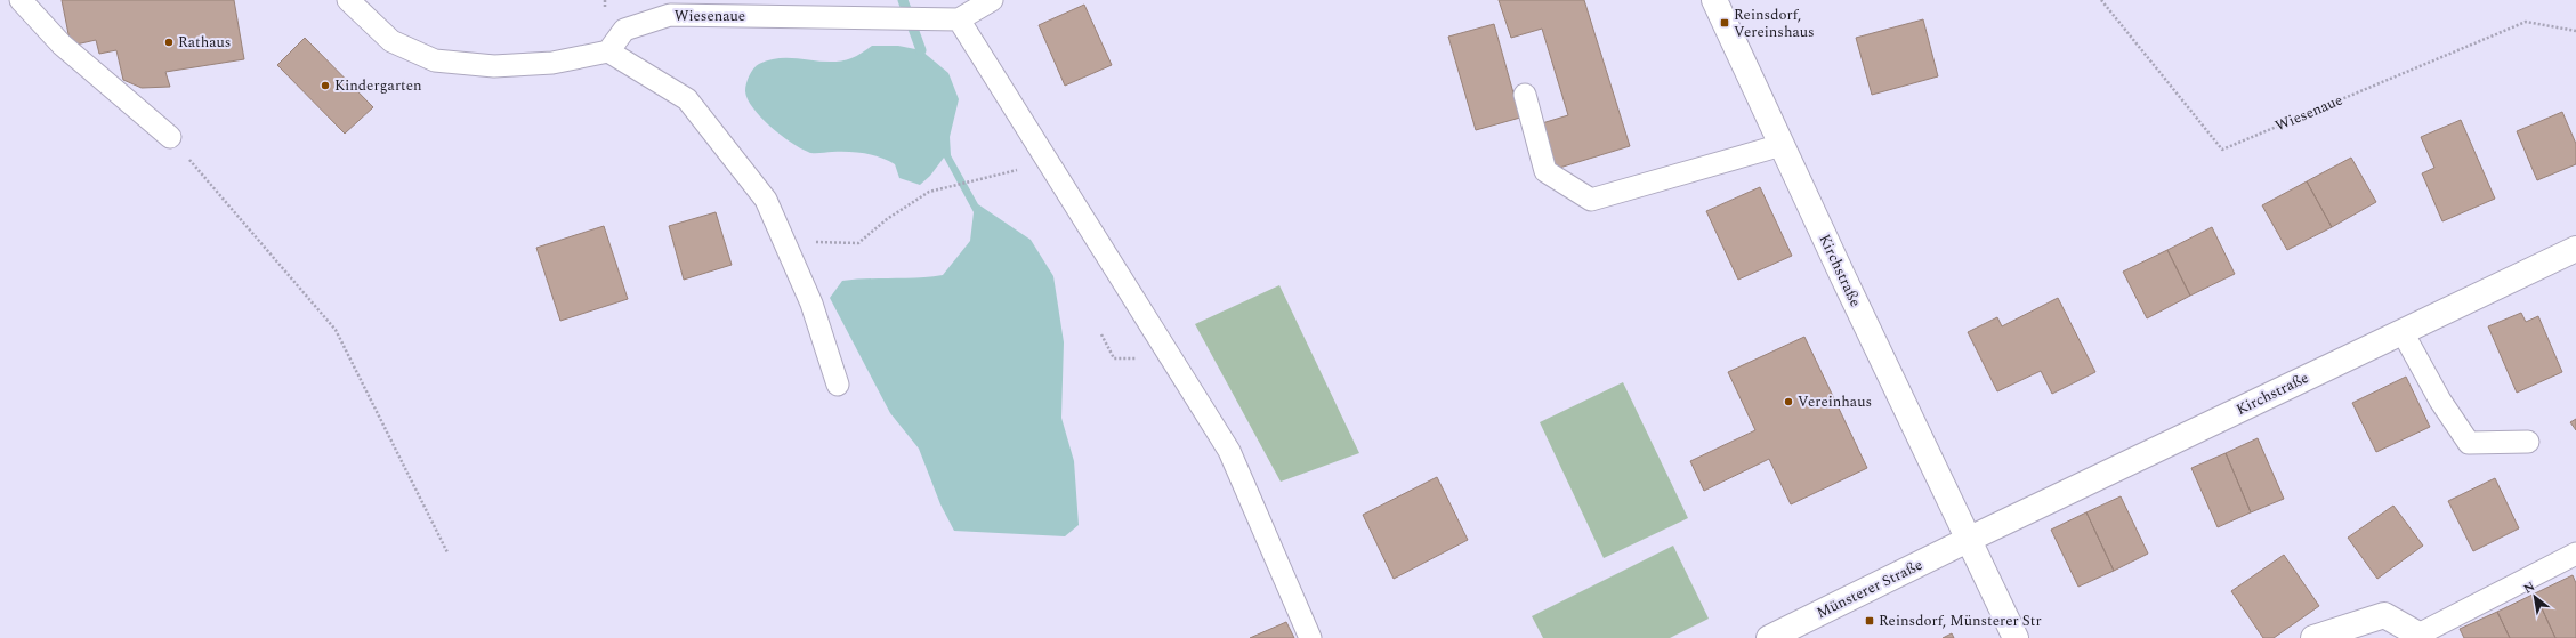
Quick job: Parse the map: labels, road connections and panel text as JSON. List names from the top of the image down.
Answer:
{
  "streets": {
    "street": ["Kirchstraße", "Münsterer Straße"],
    "lane": ["Wiesenaue"]
  },
  "crossings": [
    ["Kirchstraße", "Münsterer Straße"]
  ],
  "places": {
    "transit": ["Reinsdorf, Vereinshaus", "Reinsdorf, Münsterer Str"],
    "other": ["Rathaus", "Kindergarten", "Vereinhaus"]
  },
  "north": "top left"
}
